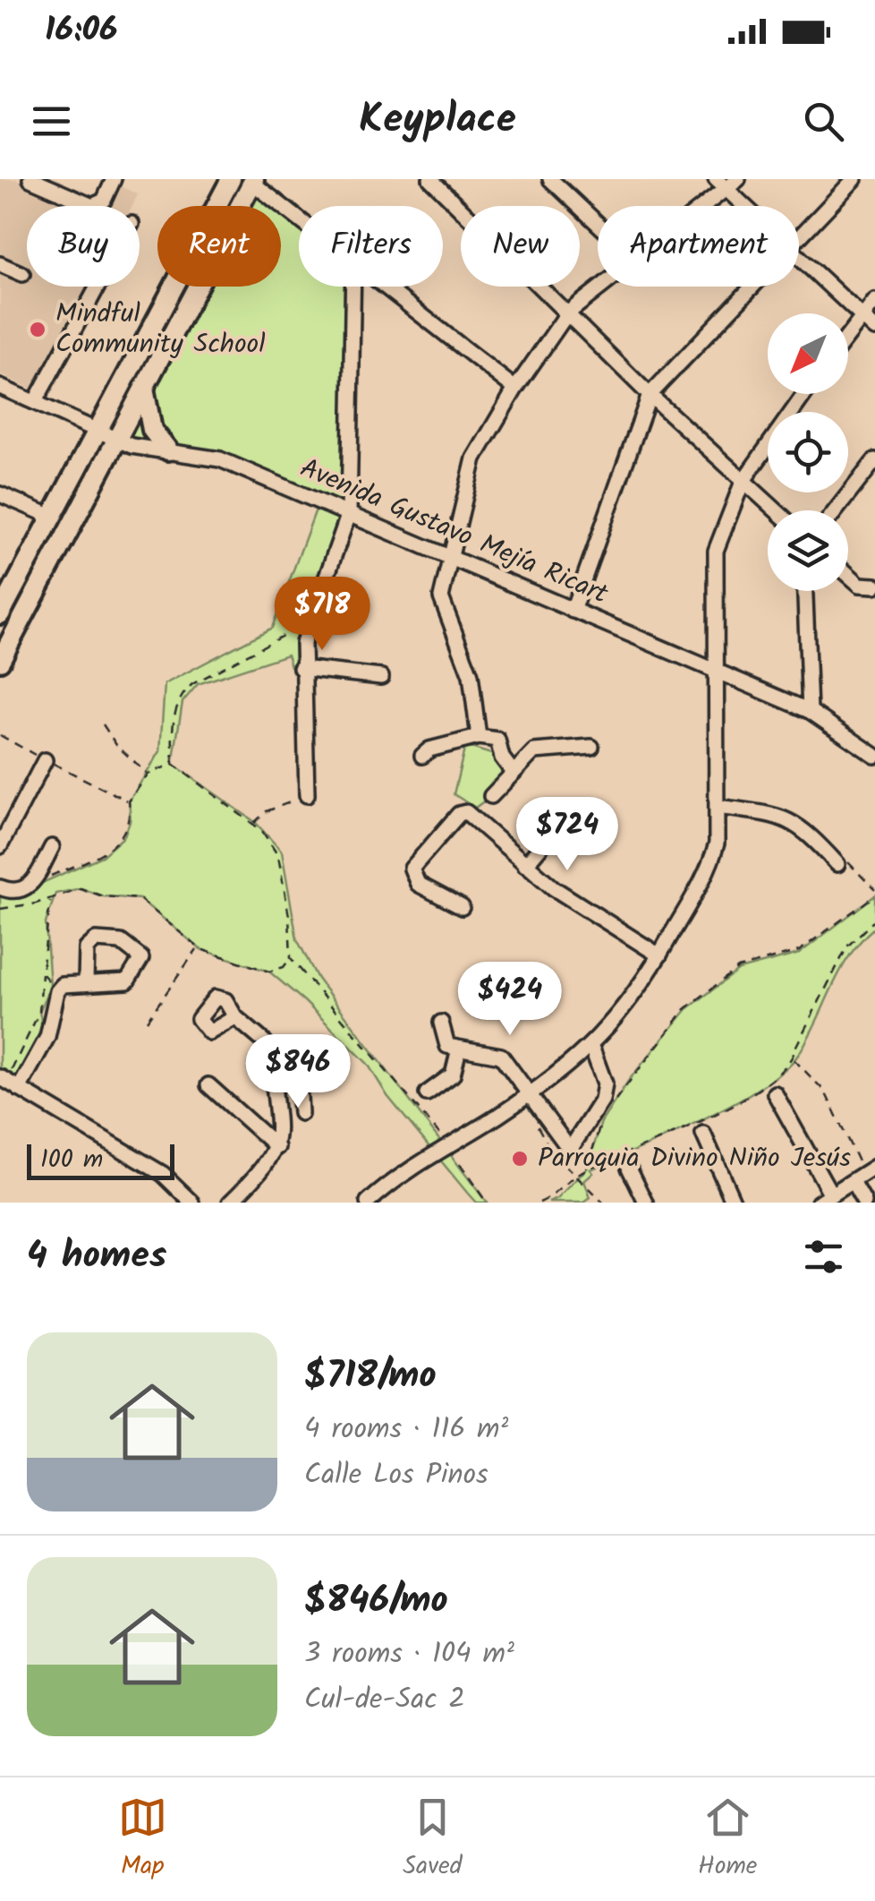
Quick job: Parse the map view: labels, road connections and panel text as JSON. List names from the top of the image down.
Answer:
{
  "streets": {
    "street": ["Avenida Gustavo Mejía Ricart"]
  },
  "places": ["Mindful Community School", "Parroquia Divino Niño Jesús"],
  "scale_bar": "100 m",
  "north": "bottom left",
  "page": {
    "status": "16:06",
    "header": "Keyplace",
    "chip": [
      "Buy",
      "Rent",
      "Filters",
      "New",
      "Apartment"
    ],
    "price": [
      "$718",
      "$724",
      "$424",
      "$846"
    ],
    "scale": "100 m",
    "heading": "4 homes",
    "list": [
      {
        "name": "$718/mo",
        "note": "4 rooms · 116 m² · Calle Los Pinos"
      },
      {
        "name": "$846/mo",
        "note": "3 rooms · 104 m² · Cul-de-Sac 2"
      }
    ],
    "tabs": ["Map", "Saved", "Home"]
  }
}
